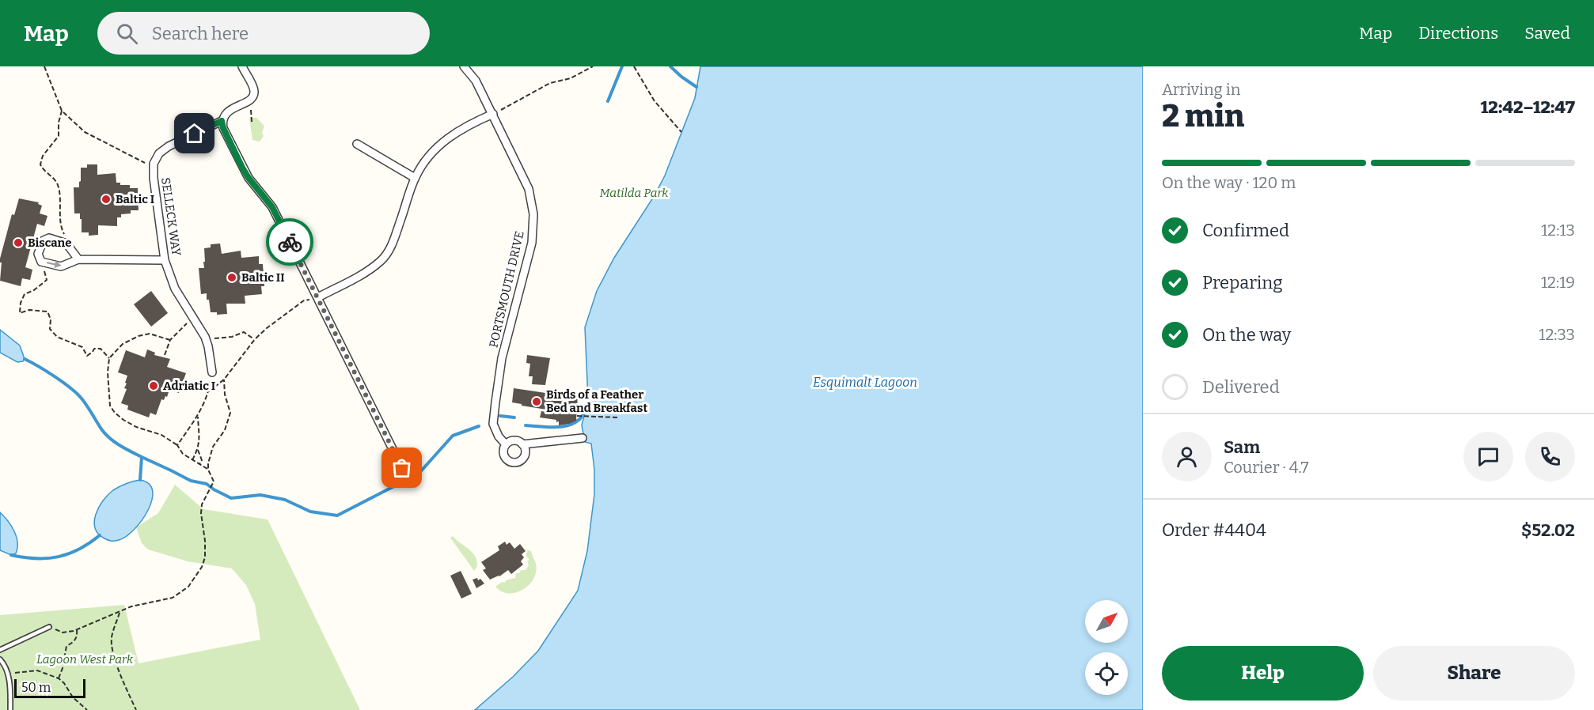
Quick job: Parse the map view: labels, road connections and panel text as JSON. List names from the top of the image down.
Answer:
{
  "streets": {
    "street": ["SELLECK WAY", "PORTSMOUTH DRIVE"]
  },
  "water": ["Esquimalt Lagoon"],
  "parks": ["Matilda Park", "Lagoon West Park"],
  "places": [
    "Baltic I",
    "Biscane",
    "Baltic II",
    "Adriatic I",
    "Birds of a Feather Bed and Breakfast"
  ],
  "scale_bar": "50 m",
  "north": "top right",
  "page": {
    "header": "Map",
    "search": "Search here",
    "nav": ["Map", "Directions", "Saved"],
    "heading": ["2 min", "Arriving in", "12:42–12:47"],
    "panel": [
      "Sam",
      "Courier · 4.7",
      "Order #4404",
      "$52.02"
    ],
    "bar": "On the way · 120 m",
    "list": [
      ["Confirmed", "12:13"],
      ["Preparing", "12:19"],
      ["On the way", "12:33"],
      "Delivered"
    ],
    "buttons": ["Help", "Share"],
    "scale": "50 m"
  }
}
